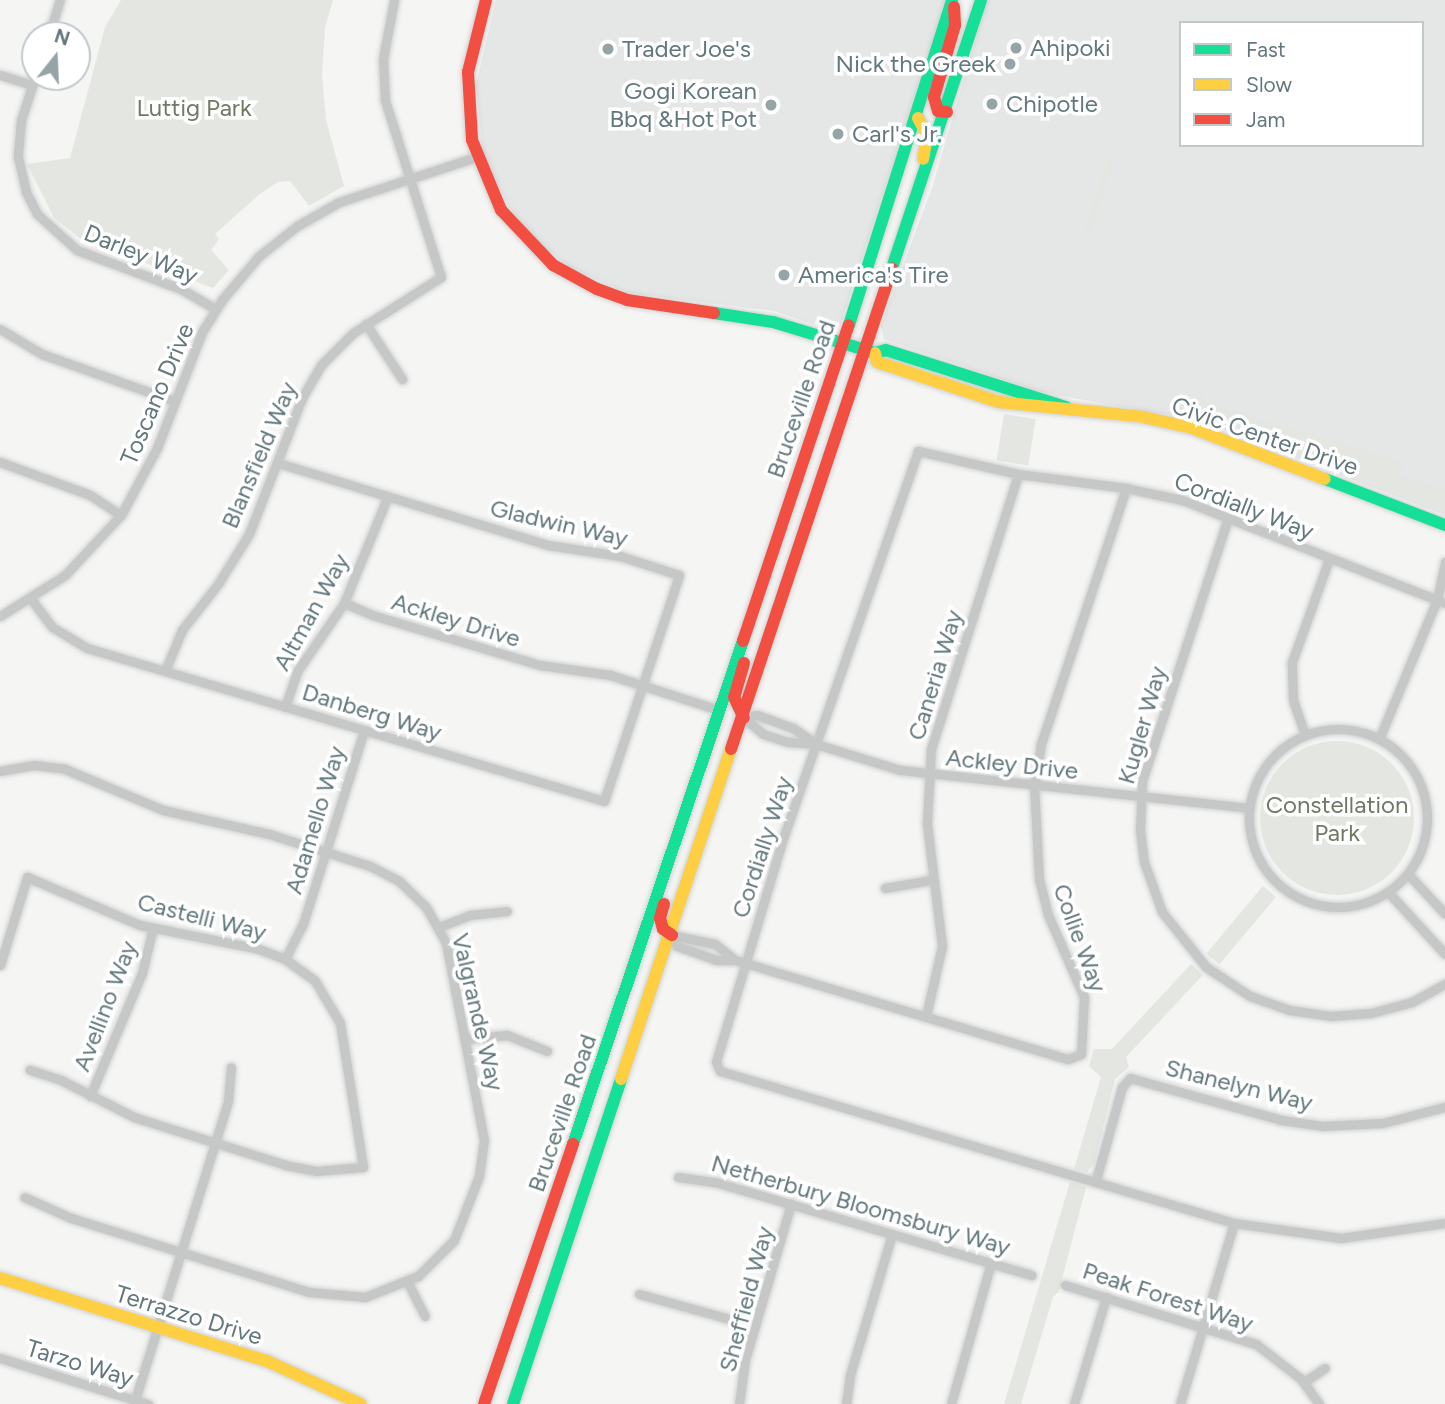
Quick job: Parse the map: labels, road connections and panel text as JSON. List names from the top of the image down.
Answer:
{
  "streets": {
    "main road": ["Bruceville Road", "Civic Center Drive", "Terrazzo Drive"],
    "street": [
      "Darley Way",
      "Toscano Drive",
      "Blansfield Way",
      "Cordially Way",
      "Gladwin Way",
      "Altman Way",
      "Ackley Drive",
      "Caneria Way",
      "Danberg Way",
      "Kugler Way",
      "Adamello Way",
      "Castelli Way",
      "Collie Way",
      "Avellino Way",
      "Valgrande Way",
      "Shanelyn Way",
      "Netherbury Bloomsbury Way",
      "Peak Forest Way",
      "Sheffield Way",
      "Tarzo Way"
    ]
  },
  "crossings": [
    ["Darley Way", "Toscano Drive"],
    ["Toscano Drive", "Civic Center Drive"],
    ["Toscano Drive", "Blansfield Way"],
    ["Toscano Drive", "Danberg Way"],
    ["Bruceville Road", "Civic Center Drive"],
    ["Bruceville Road", "Ackley Drive"],
    ["Bruceville Road", "Collie Way"],
    ["Blansfield Way", "Gladwin Way"],
    ["Blansfield Way", "Danberg Way"],
    ["Cordially Way", "Ackley Drive"],
    ["Cordially Way", "Caneria Way"],
    ["Cordially Way", "Kugler Way"],
    ["Cordially Way", "Collie Way"],
    ["Cordially Way", "Shanelyn Way"],
    ["Gladwin Way", "Altman Way"],
    ["Gladwin Way", "Ackley Drive"],
    ["Gladwin Way", "Danberg Way"],
    ["Altman Way", "Ackley Drive"],
    ["Altman Way", "Danberg Way"],
    ["Ackley Drive", "Caneria Way"],
    ["Ackley Drive", "Danberg Way"],
    ["Ackley Drive", "Kugler Way"],
    ["Ackley Drive", "Collie Way"],
    ["Caneria Way", "Collie Way"],
    ["Danberg Way", "Adamello Way"],
    ["Adamello Way", "Castelli Way"],
    ["Adamello Way", "Valgrande Way"],
    ["Castelli Way", "Avellino Way"],
    ["Netherbury Bloomsbury Way", "Sheffield Way"]
  ],
  "parks": ["Luttig Park", "Constellation Park"],
  "places": [
    "Ahipoki",
    "Trader Joe's",
    "Nick the Greek",
    "Chipotle",
    "Gogi Korean Bbq &Hot Pot",
    "Carl's Jr.",
    "America's Tire"
  ],
  "legend": ["Fast", "Slow", "Jam"],
  "north": "top"
}
